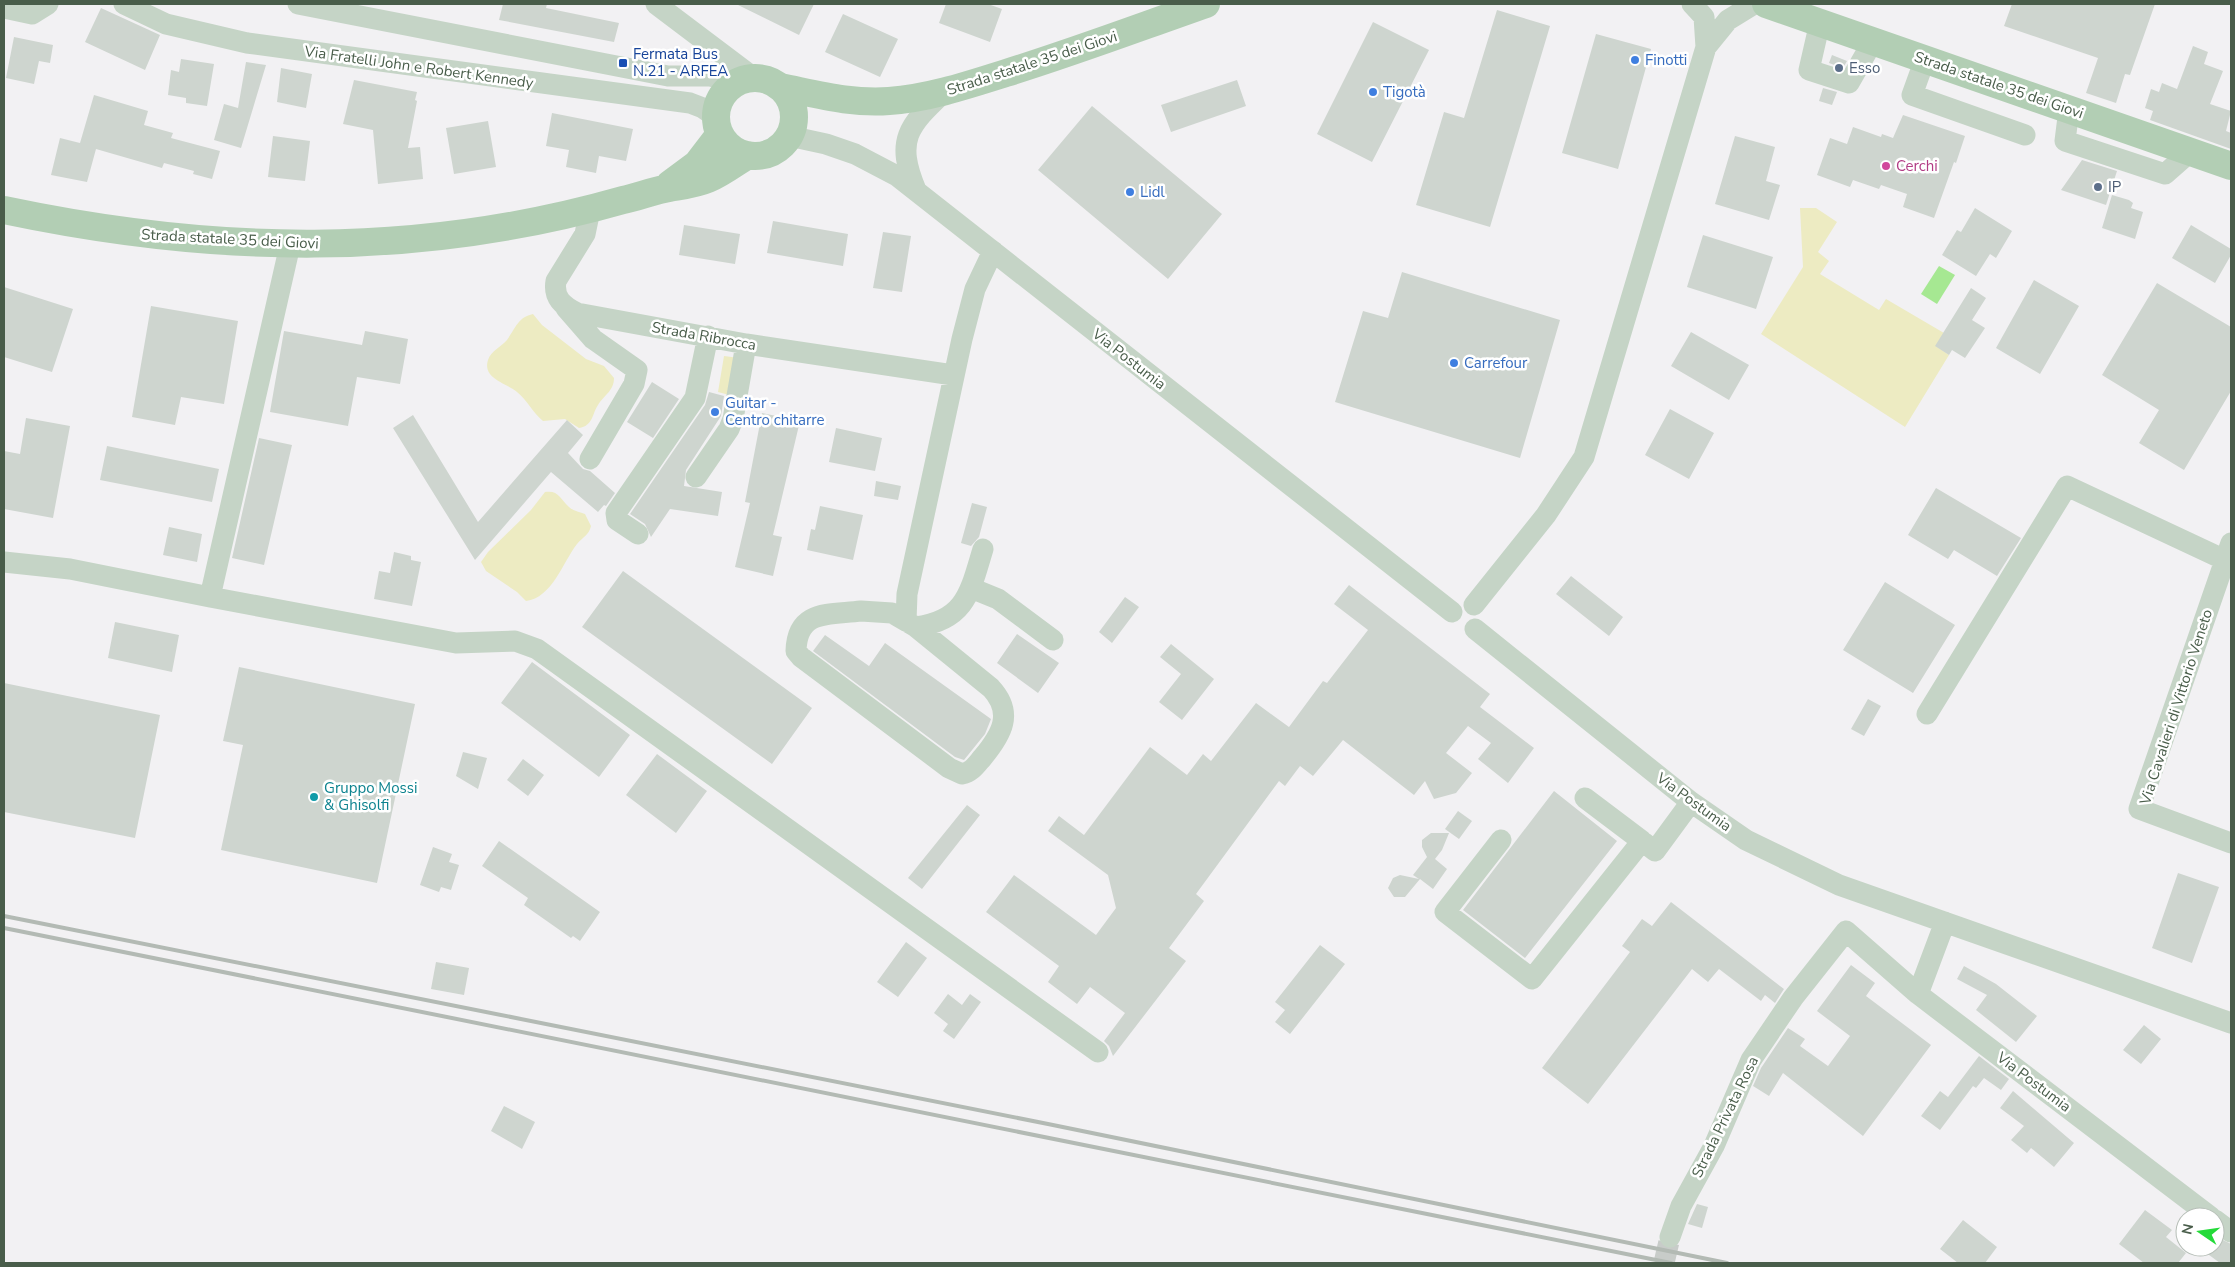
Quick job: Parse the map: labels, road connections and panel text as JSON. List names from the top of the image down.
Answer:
{
  "streets": {
    "main road": ["Strada statale 35 dei Giovi"],
    "street": [
      "Via Fratelli John e Robert Kennedy",
      "Strada Ribrocca",
      "Via Postumia",
      "Via Cavalieri di Vittorio Veneto",
      "Strada Privata Rosa"
    ]
  },
  "crossings": [
    ["Strada statale 35 dei Giovi", "Via Fratelli John e Robert Kennedy"],
    ["Strada statale 35 dei Giovi", "Via Postumia"],
    ["Via Fratelli John e Robert Kennedy", "Via Postumia"],
    ["Via Postumia", "Strada Privata Rosa"]
  ],
  "places": {
    "other": [
      "Finotti",
      "Esso",
      "Tigotà",
      "Cerchi",
      "IP",
      "Lidl",
      "Carrefour",
      "Guitar - Centro chitarre",
      "Gruppo Mossi & Ghisolfi"
    ],
    "transit": ["Fermata Bus N.21 - ARFEA"]
  },
  "north": "left"
}
